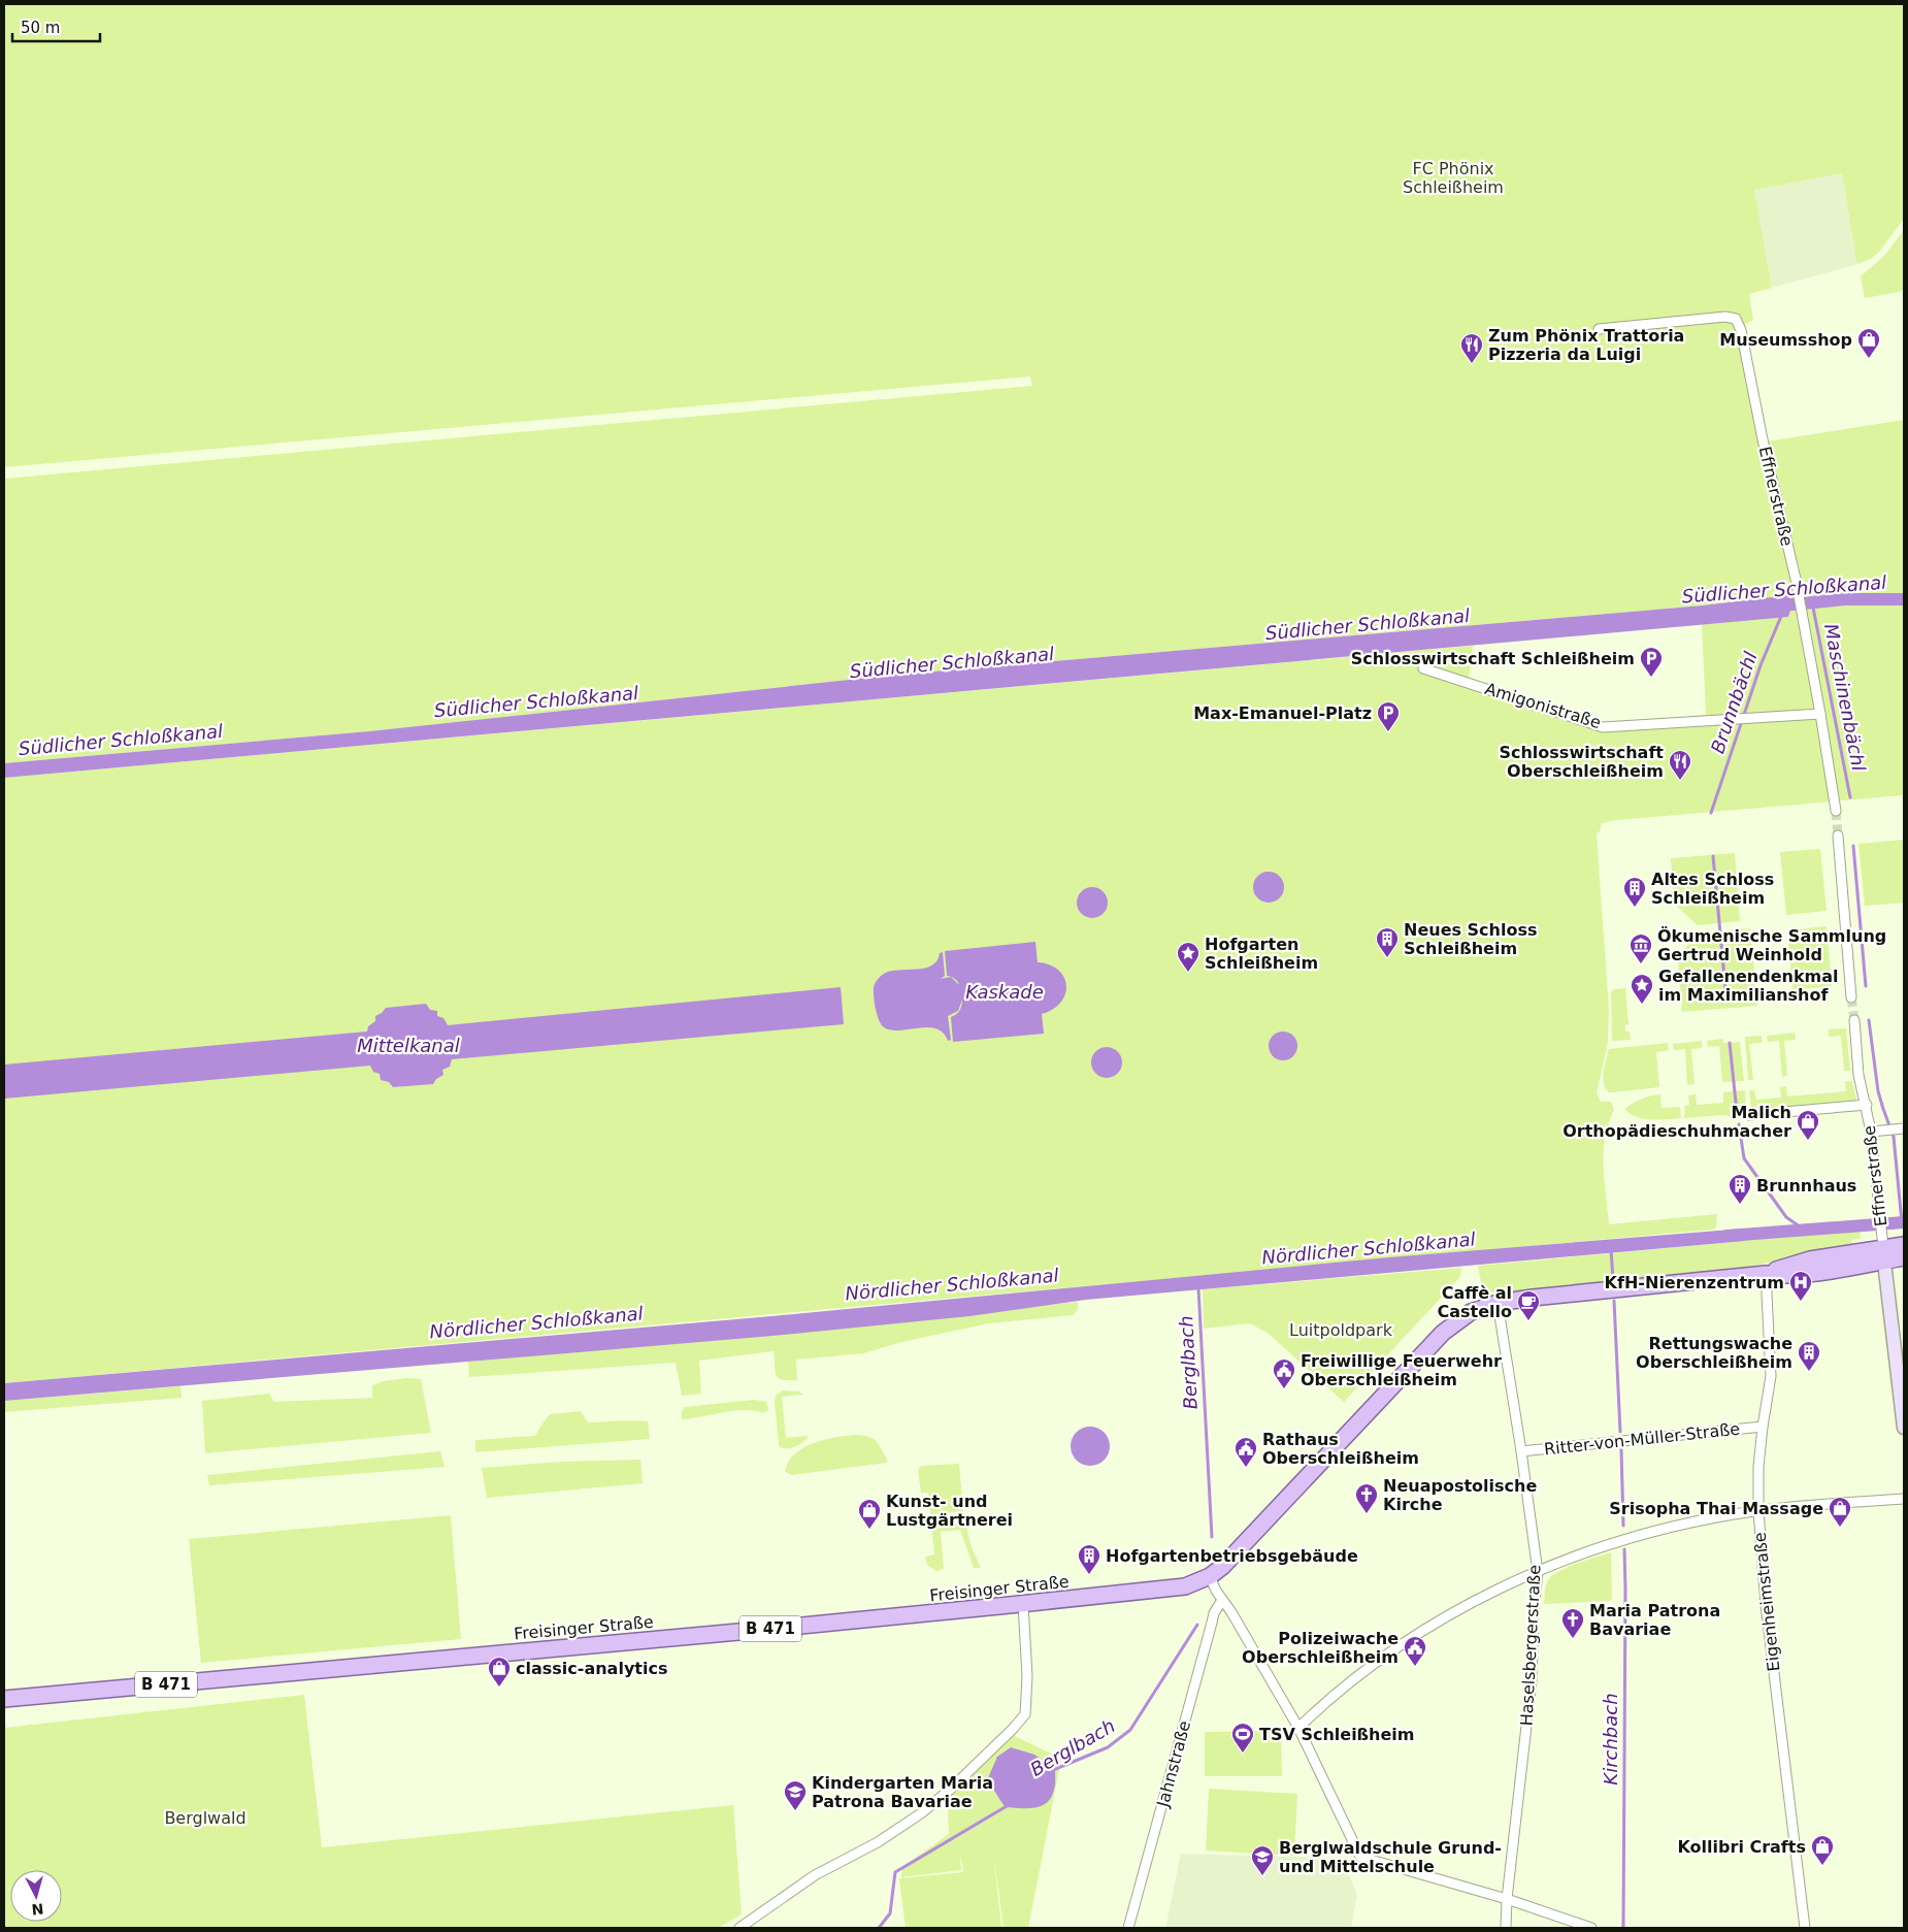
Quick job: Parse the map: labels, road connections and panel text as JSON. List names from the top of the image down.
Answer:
{
  "streets": {
    "main road": ["Freisinger Straße", "B 471"],
    "street": [
      "Effnerstraße",
      "Amigonistraße",
      "Ritter-von-Müller-Straße",
      "Eigenheimstraße",
      "Haselsbergerstraße",
      "Jahnstraße"
    ]
  },
  "crossings": [
    ["Effnerstraße", "Amigonistraße"],
    ["Effnerstraße", "Freisinger Straße"],
    ["Effnerstraße", "B 471"],
    ["Ritter-von-Müller-Straße", "Eigenheimstraße"],
    ["Ritter-von-Müller-Straße", "Haselsbergerstraße"],
    ["Freisinger Straße", "Eigenheimstraße"],
    ["Freisinger Straße", "B 471"],
    ["Freisinger Straße", "Haselsbergerstraße"]
  ],
  "water": [
    "Südlicher Schloßkanal",
    "Maschinenbächl",
    "Brunnbächl",
    "Kaskade",
    "Mittelkanal",
    "Nördlicher Schloßkanal",
    "Berglbach",
    "Kirchbach"
  ],
  "parks": ["FC Phönix Schleißheim", "Luitpoldpark", "Berglwald"],
  "places": {
    "shop": [
      "Museumsshop",
      "Malich Orthopädieschuhmacher",
      "Srisopha Thai Massage",
      "Kunst- und Lustgärtnerei",
      "classic-analytics",
      "Kollibri Crafts"
    ],
    "restaurant": ["Zum Phönix Trattoria Pizzeria da Luigi", "Schlosswirtschaft Oberschleißheim"],
    "parking": ["Schlosswirtschaft Schleißheim", "Max-Emanuel-Platz"],
    "building": [
      "Altes Schloss Schleißheim",
      "Neues Schloss Schleißheim",
      "Brunnhaus",
      "Rettungswache Oberschleißheim",
      "Hofgartenbetriebsgebäude"
    ],
    "museum": ["Ökumenische Sammlung Gertrud Weinhold"],
    "place": ["Hofgarten Schleißheim", "Gefallenendenkmal im Maximilianshof"],
    "hospital": ["KfH-Nierenzentrum"],
    "cafe": ["Caffè al Castello"],
    "public building": ["Freiwillige Feuerwehr Oberschleißheim", "Rathaus Oberschleißheim", "Polizeiwache Oberschleißheim"],
    "church": ["Neuapostolische Kirche", "Maria Patrona Bavariae"],
    "sports": ["TSV Schleißheim"],
    "school or university": ["Kindergarten Maria Patrona Bavariae", "Berglwaldschule Grund- und Mittelschule"]
  },
  "scale_bar": "50 m",
  "north": "bottom"
}
